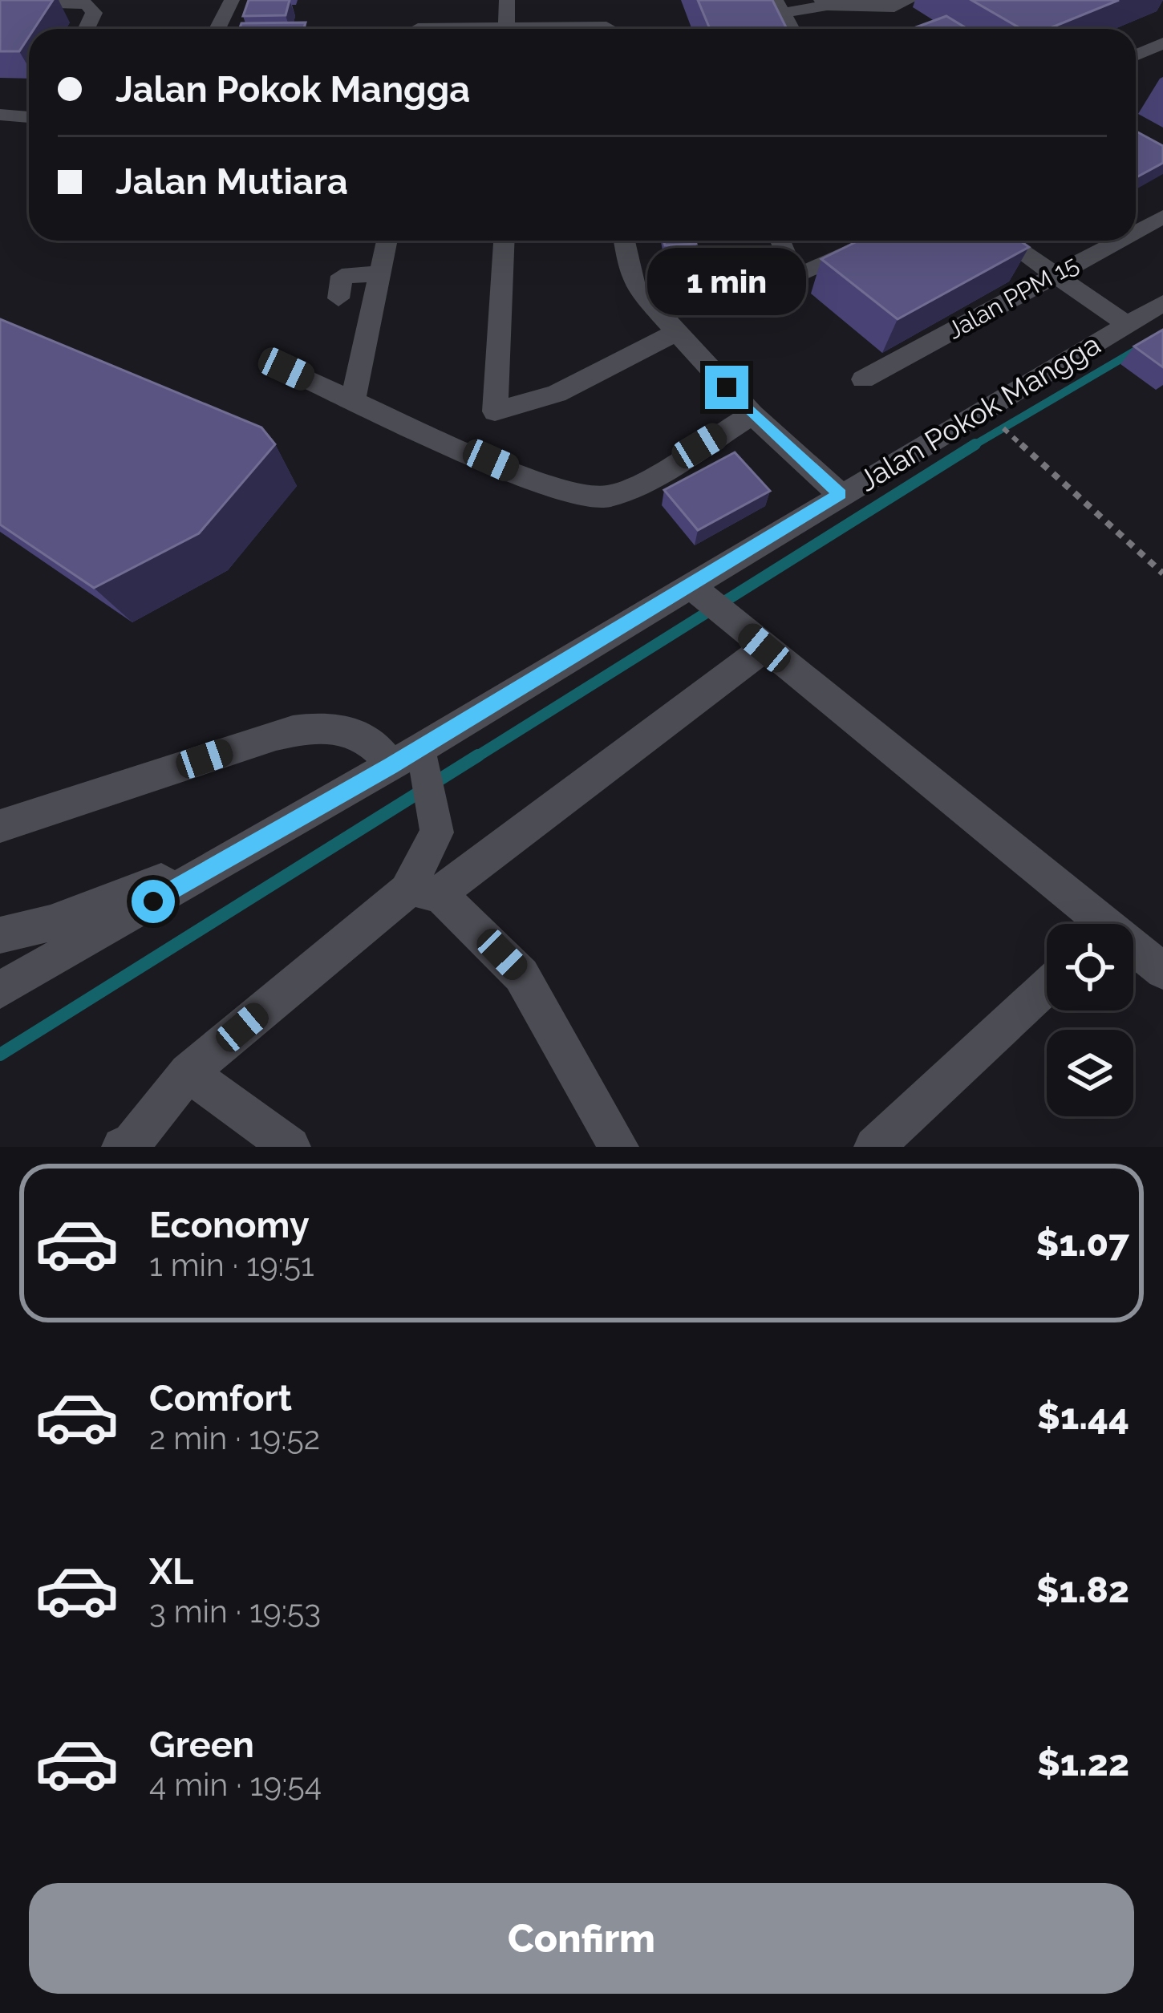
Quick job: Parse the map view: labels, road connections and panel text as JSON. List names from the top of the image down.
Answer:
{
  "streets": {
    "street": ["Jalan PPM 15", "Jalan Pokok Mangga"]
  },
  "page": {
    "banner": ["Jalan Pokok Mangga", "Jalan Mutiara"],
    "bubble": "1 min",
    "list": [
      {
        "name": "Economy",
        "note": "1 min · 19:51",
        "value": "$1.07"
      },
      {
        "name": "Comfort",
        "note": "2 min · 19:52",
        "value": "$1.44"
      },
      {
        "name": "XL",
        "note": "3 min · 19:53",
        "value": "$1.82"
      },
      {
        "name": "Green",
        "note": "4 min · 19:54",
        "value": "$1.22"
      }
    ],
    "buttons": "Confirm"
  }
}
